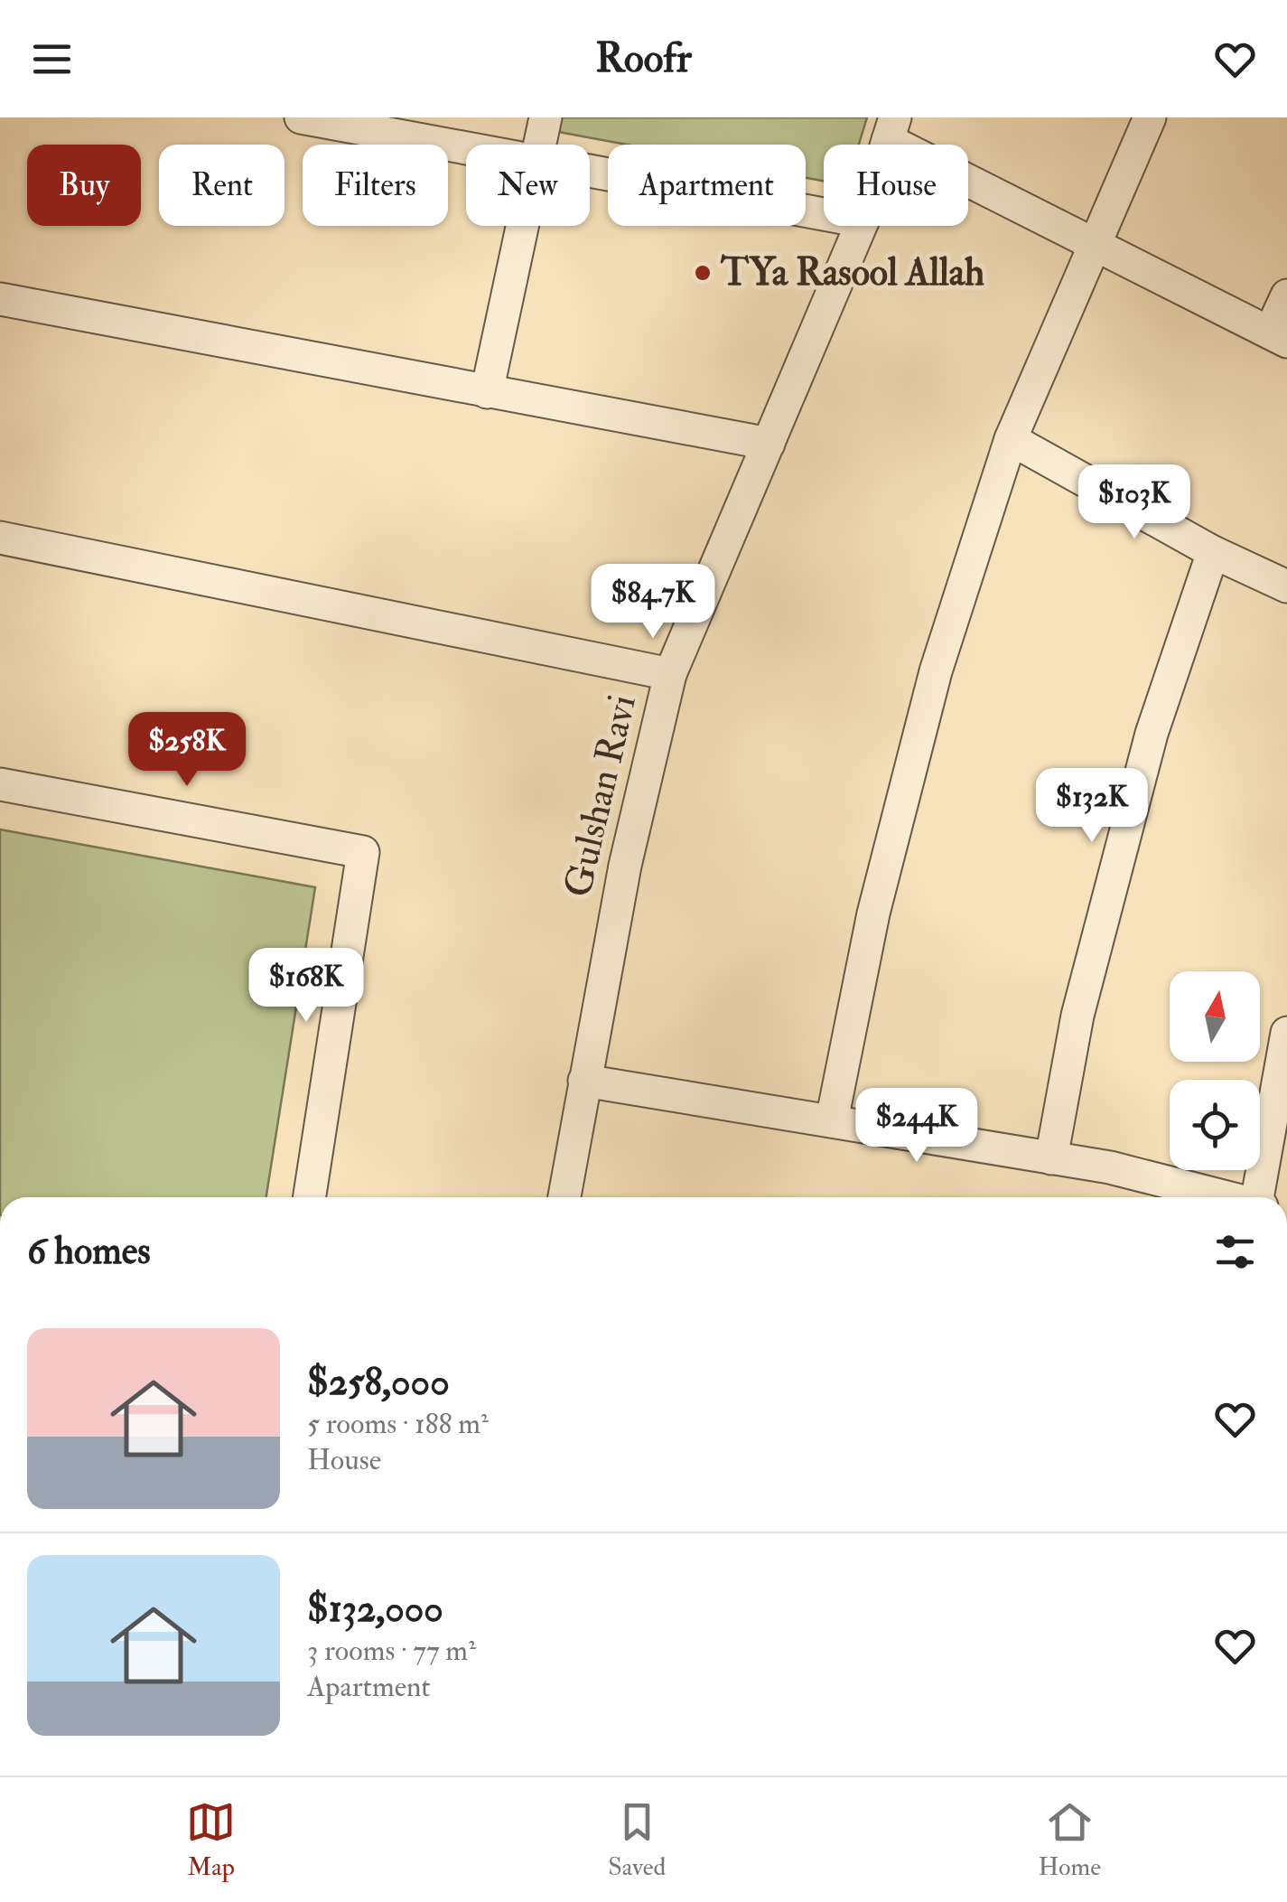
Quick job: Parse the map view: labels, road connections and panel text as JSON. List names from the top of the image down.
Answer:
{
  "streets": {
    "street": ["Gulshan Ravi"]
  },
  "places": ["TYa Rasool Allah"],
  "north": "top",
  "page": {
    "header": "Roofr",
    "chip": [
      "Buy",
      "Rent",
      "Filters",
      "New",
      "Apartment",
      "House"
    ],
    "price": [
      "$103K",
      "$84.7K",
      "$258K",
      "$132K",
      "$168K",
      "$244K"
    ],
    "heading": "6 homes",
    "list": [
      {
        "name": "$258,000",
        "note": "5 rooms · 188 m² · House"
      },
      {
        "name": "$132,000",
        "note": "3 rooms · 77 m² · Apartment"
      }
    ],
    "tabs": ["Map", "Saved", "Home"]
  }
}
